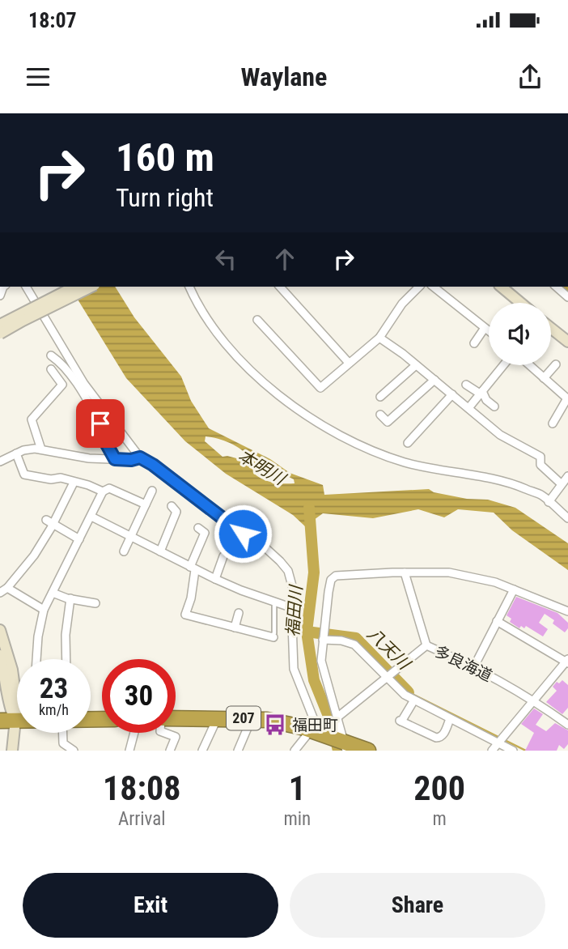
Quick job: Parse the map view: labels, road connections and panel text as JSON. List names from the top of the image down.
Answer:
{
  "streets": {
    "highway": ["207"],
    "street": ["多良海道"]
  },
  "water": ["本明川", "福田川", "八天川"],
  "places": {
    "bus stop": ["福田町"]
  },
  "page": {
    "status": "18:07",
    "header": "Waylane",
    "turn": ["160 m", "Turn right"],
    "speed": "23 km/h",
    "limit": "30",
    "eta": [
      "18:08",
      "Arrival",
      "1",
      "min",
      "200",
      "m"
    ],
    "buttons": ["Exit", "Share"]
  }
}
